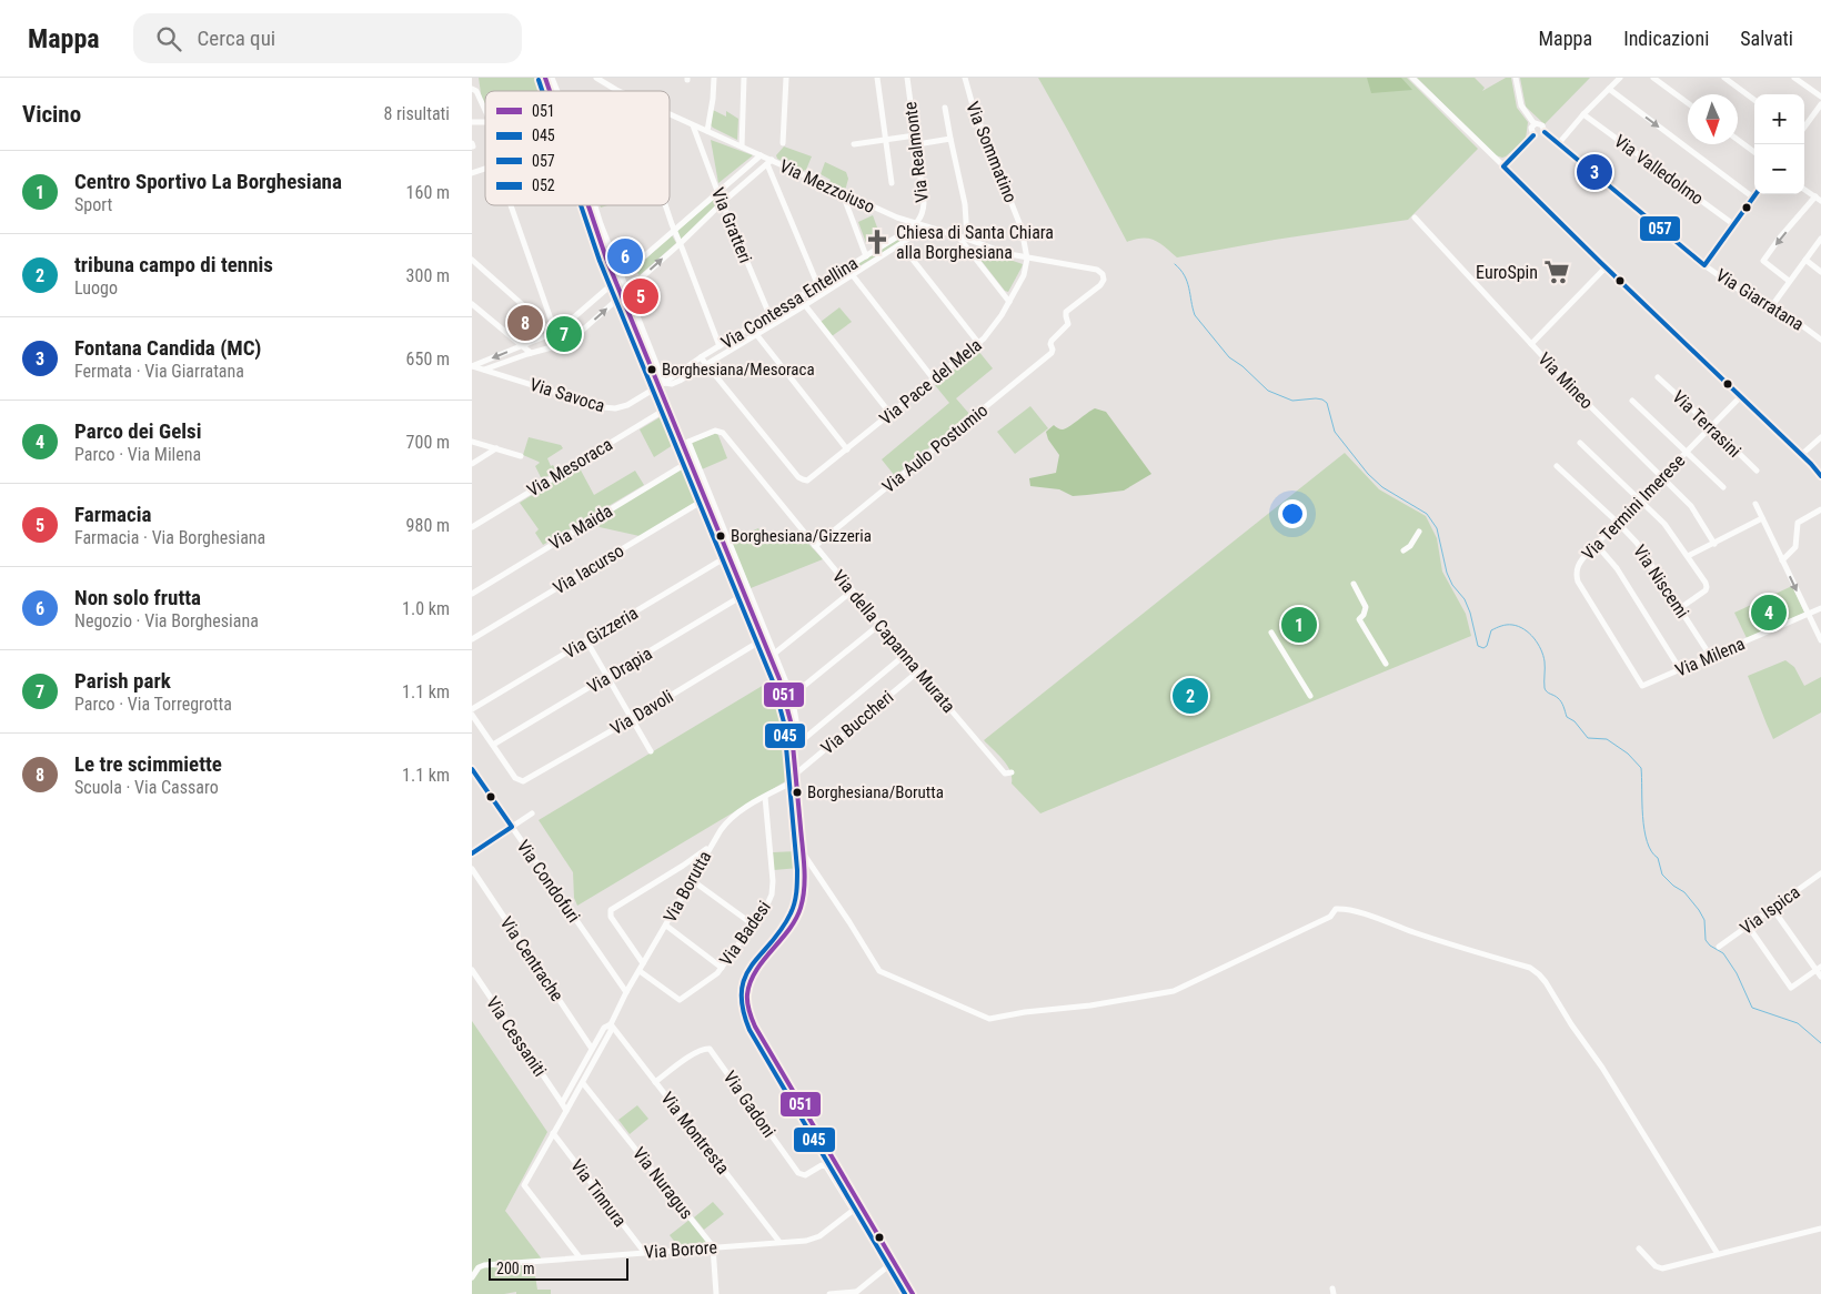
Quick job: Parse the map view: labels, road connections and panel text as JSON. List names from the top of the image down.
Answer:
{
  "streets": {
    "street": [
      "Via Realmonte",
      "Via Sommatino",
      "Via Valledolmo",
      "Via Mezzoiuso",
      "Via Gratteri",
      "Via Giarratana",
      "Via Contessa Entellina",
      "Via Mineo",
      "Via Pace del Mela",
      "Via Savoca",
      "Via Terrasini",
      "Via Aulo Postumio",
      "Via Mesoraca",
      "Via Termini Imerese",
      "Via Maida",
      "Via Iacurso",
      "Via Niscemi",
      "Via Gizzeria",
      "Via della Capanna Murata",
      "Via Milena",
      "Via Drapia",
      "Via Davoli",
      "Via Buccheri",
      "Via Condofuri",
      "Via Borutta",
      "Via Ispica",
      "Via Badesi",
      "Via Centrache",
      "Via Cessaniti",
      "Via Gadoni",
      "Via Montresta",
      "Via Nuragus",
      "Via Tinnura",
      "Via Borore"
    ]
  },
  "crossings": [
    ["Via Realmonte", "Via Mezzoiuso"],
    ["Via Realmonte", "Via Contessa Entellina"],
    ["Via Sommatino", "Via Mezzoiuso"],
    ["Via Sommatino", "Via Pace del Mela"],
    ["Via Mezzoiuso", "Via Gratteri"],
    ["Via Mezzoiuso", "Via Contessa Entellina"],
    ["Via Mezzoiuso", "Via Pace del Mela"],
    ["Via Mezzoiuso", "Via Aulo Postumio"],
    ["Via Gratteri", "Via Contessa Entellina"],
    ["Via Contessa Entellina", "Via Pace del Mela"],
    ["Via Contessa Entellina", "Via Savoca"],
    ["Via Mineo", "Via Termini Imerese"],
    ["Via Terrasini", "Via Termini Imerese"],
    ["Via Aulo Postumio", "Via della Capanna Murata"],
    ["Via Termini Imerese", "Via Niscemi"],
    ["Via Termini Imerese", "Via Milena"],
    ["Via Niscemi", "Via Milena"],
    ["Via della Capanna Murata", "Via Buccheri"],
    ["Via Drapia", "Via Davoli"],
    ["Via Condofuri", "Via Borutta"],
    ["Via Borutta", "Via Badesi"],
    ["Via Borutta", "Via Centrache"],
    ["Via Borutta", "Via Cessaniti"],
    ["Via Borutta", "Via Montresta"],
    ["Via Borutta", "Via Nuragus"],
    ["Via Borutta", "Via Tinnura"],
    ["Via Borutta", "Via Borore"],
    ["Via Gadoni", "Via Montresta"],
    ["Via Gadoni", "Via Borore"],
    ["Via Montresta", "Via Borore"],
    ["Via Nuragus", "Via Borore"],
    ["Via Tinnura", "Via Borore"]
  ],
  "places": {
    "church": ["Chiesa di Santa Chiara alla Borghesiana"],
    "supermarket": ["EuroSpin"],
    "other": ["Borghesiana/Mesoraca", "Borghesiana/Gizzeria", "Borghesiana/Borutta"]
  },
  "lines": [
    "transit line 051",
    "transit line 045",
    "transit line 057",
    "transit line 052"
  ],
  "legend": [
    "051",
    "045",
    "057",
    "052"
  ],
  "scale_bar": "200 m",
  "north": "bottom",
  "page": {
    "header": "Mappa",
    "search": "Cerca qui",
    "nav": ["Mappa", "Indicazioni", "Salvati"],
    "heading": ["Vicino", "8 risultati"],
    "map_buttons": ["+", "−"],
    "list": [
      {
        "mark": "1",
        "name": "Centro Sportivo La Borghesiana",
        "note": "Sport",
        "value": "160 m"
      },
      {
        "mark": "2",
        "name": "tribuna campo di tennis",
        "note": "Luogo",
        "value": "300 m"
      },
      {
        "mark": "3",
        "name": "Fontana Candida (MC)",
        "note": "Fermata · Via Giarratana",
        "value": "650 m"
      },
      {
        "mark": "4",
        "name": "Parco dei Gelsi",
        "note": "Parco · Via Milena",
        "value": "700 m"
      },
      {
        "mark": "5",
        "name": "Farmacia",
        "note": "Farmacia · Via Borghesiana",
        "value": "980 m"
      },
      {
        "mark": "6",
        "name": "Non solo frutta",
        "note": "Negozio · Via Borghesiana",
        "value": "1.0 km"
      },
      {
        "mark": "7",
        "name": "Parish park",
        "note": "Parco · Via Torregrotta",
        "value": "1.1 km"
      },
      {
        "mark": "8",
        "name": "Le tre scimmiette",
        "note": "Scuola · Via Cassaro",
        "value": "1.1 km"
      }
    ],
    "pins": [
      "3",
      "6",
      "5",
      "8",
      "7",
      "4",
      "1",
      "2"
    ],
    "scale": "200 m"
  }
}
